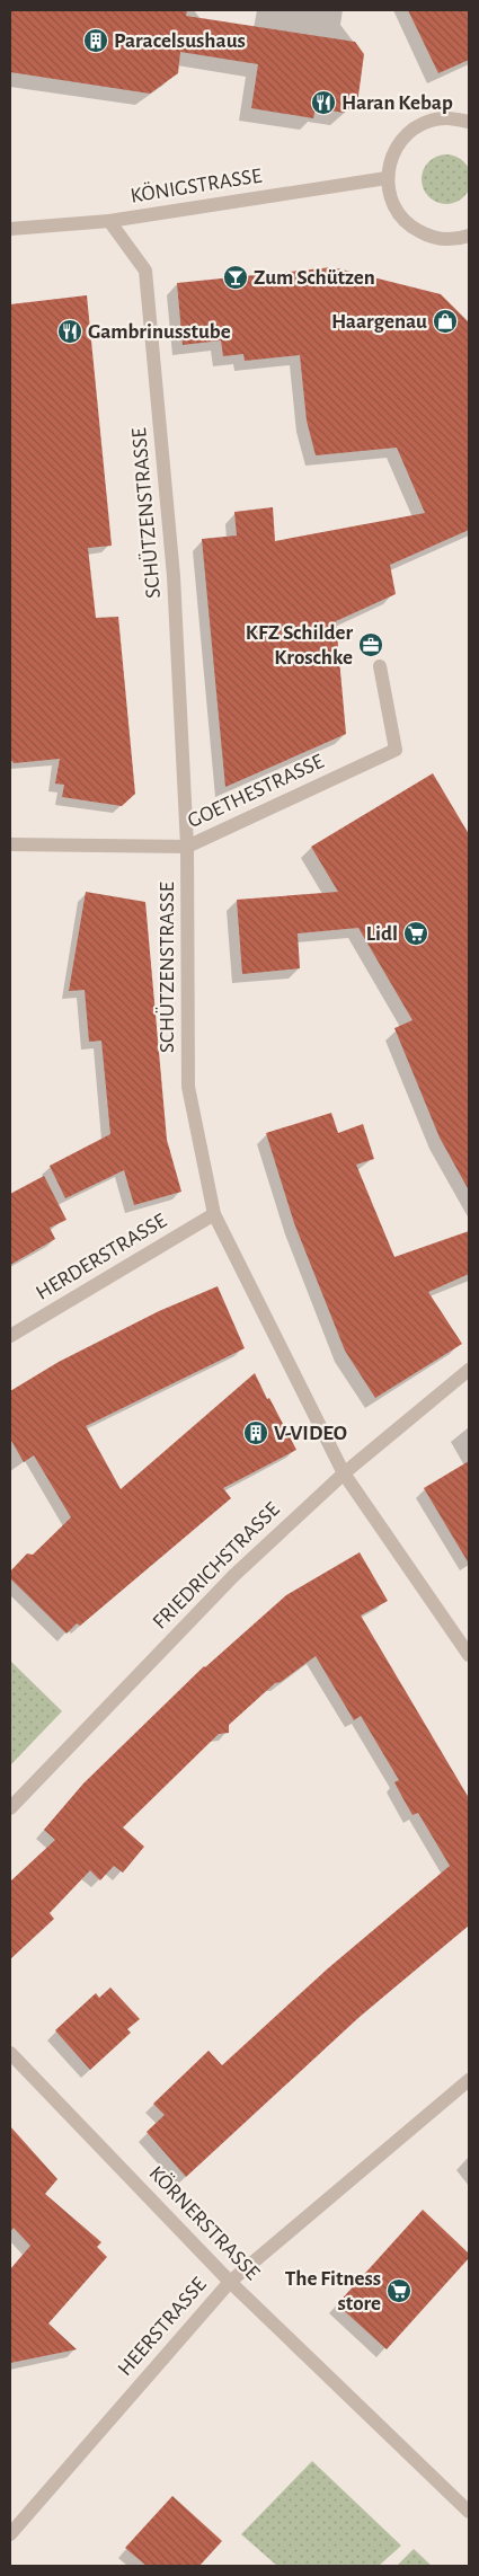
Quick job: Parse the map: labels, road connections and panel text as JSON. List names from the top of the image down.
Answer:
{
  "streets": {
    "street": [
      "KÖNIGSTRASSE",
      "SCHÜTZENSTRASSE",
      "GOETHESTRASSE",
      "HERDERSTRASSE",
      "FRIEDRICHSTRASSE",
      "KÖRNERSTRASSE",
      "HEERSTRASSE"
    ]
  },
  "crossings": [
    ["KÖNIGSTRASSE", "SCHÜTZENSTRASSE"],
    ["SCHÜTZENSTRASSE", "GOETHESTRASSE"],
    ["SCHÜTZENSTRASSE", "HERDERSTRASSE"],
    ["SCHÜTZENSTRASSE", "FRIEDRICHSTRASSE"],
    ["KÖRNERSTRASSE", "HEERSTRASSE"]
  ],
  "places": {
    "building": ["Paracelsushaus", "V-VIDEO"],
    "restaurant": ["Haran Kebap", "Gambrinusstube"],
    "bar": ["Zum Schützen"],
    "shop": ["Haargenau"],
    "office": ["KFZ Schilder Kroschke"],
    "supermarket": ["Lidl", "The Fitness store"]
  }
}
